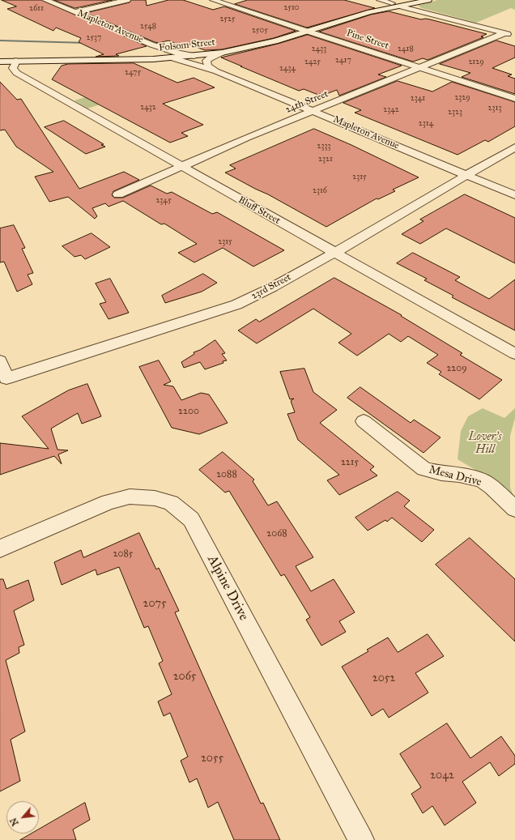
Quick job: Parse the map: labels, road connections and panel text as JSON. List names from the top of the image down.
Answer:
{
  "streets": {
    "street": [
      "Mapleton Avenue",
      "Pine Street",
      "Folsom Street",
      "24th Street",
      "Bluff Street",
      "23rd Street",
      "Mesa Drive",
      "Alpine Drive"
    ]
  },
  "crossings": [
    ["Mapleton Avenue", "Folsom Street"],
    ["Mapleton Avenue", "24th Street"],
    ["Mapleton Avenue", "23rd Street"],
    ["Pine Street", "Folsom Street"],
    ["Pine Street", "24th Street"],
    ["Folsom Street", "Bluff Street"],
    ["24th Street", "Bluff Street"],
    ["Bluff Street", "23rd Street"]
  ],
  "parks": ["Lover's Hill"],
  "house_numbers": [
    "2510",
    "2611",
    "2525",
    "2548",
    "2505",
    "2537",
    "2433",
    "2418",
    "2417",
    "2425",
    "2129",
    "2434",
    "2475",
    "2329",
    "2341",
    "2432",
    "2313",
    "2342",
    "2323",
    "2314",
    "2333",
    "2321",
    "2315",
    "2316",
    "2345",
    "2315",
    "2209",
    "2200",
    "2215",
    "2088",
    "2068",
    "2085",
    "2075",
    "2065",
    "2052",
    "2055",
    "2042"
  ],
  "north": "bottom left"
}
